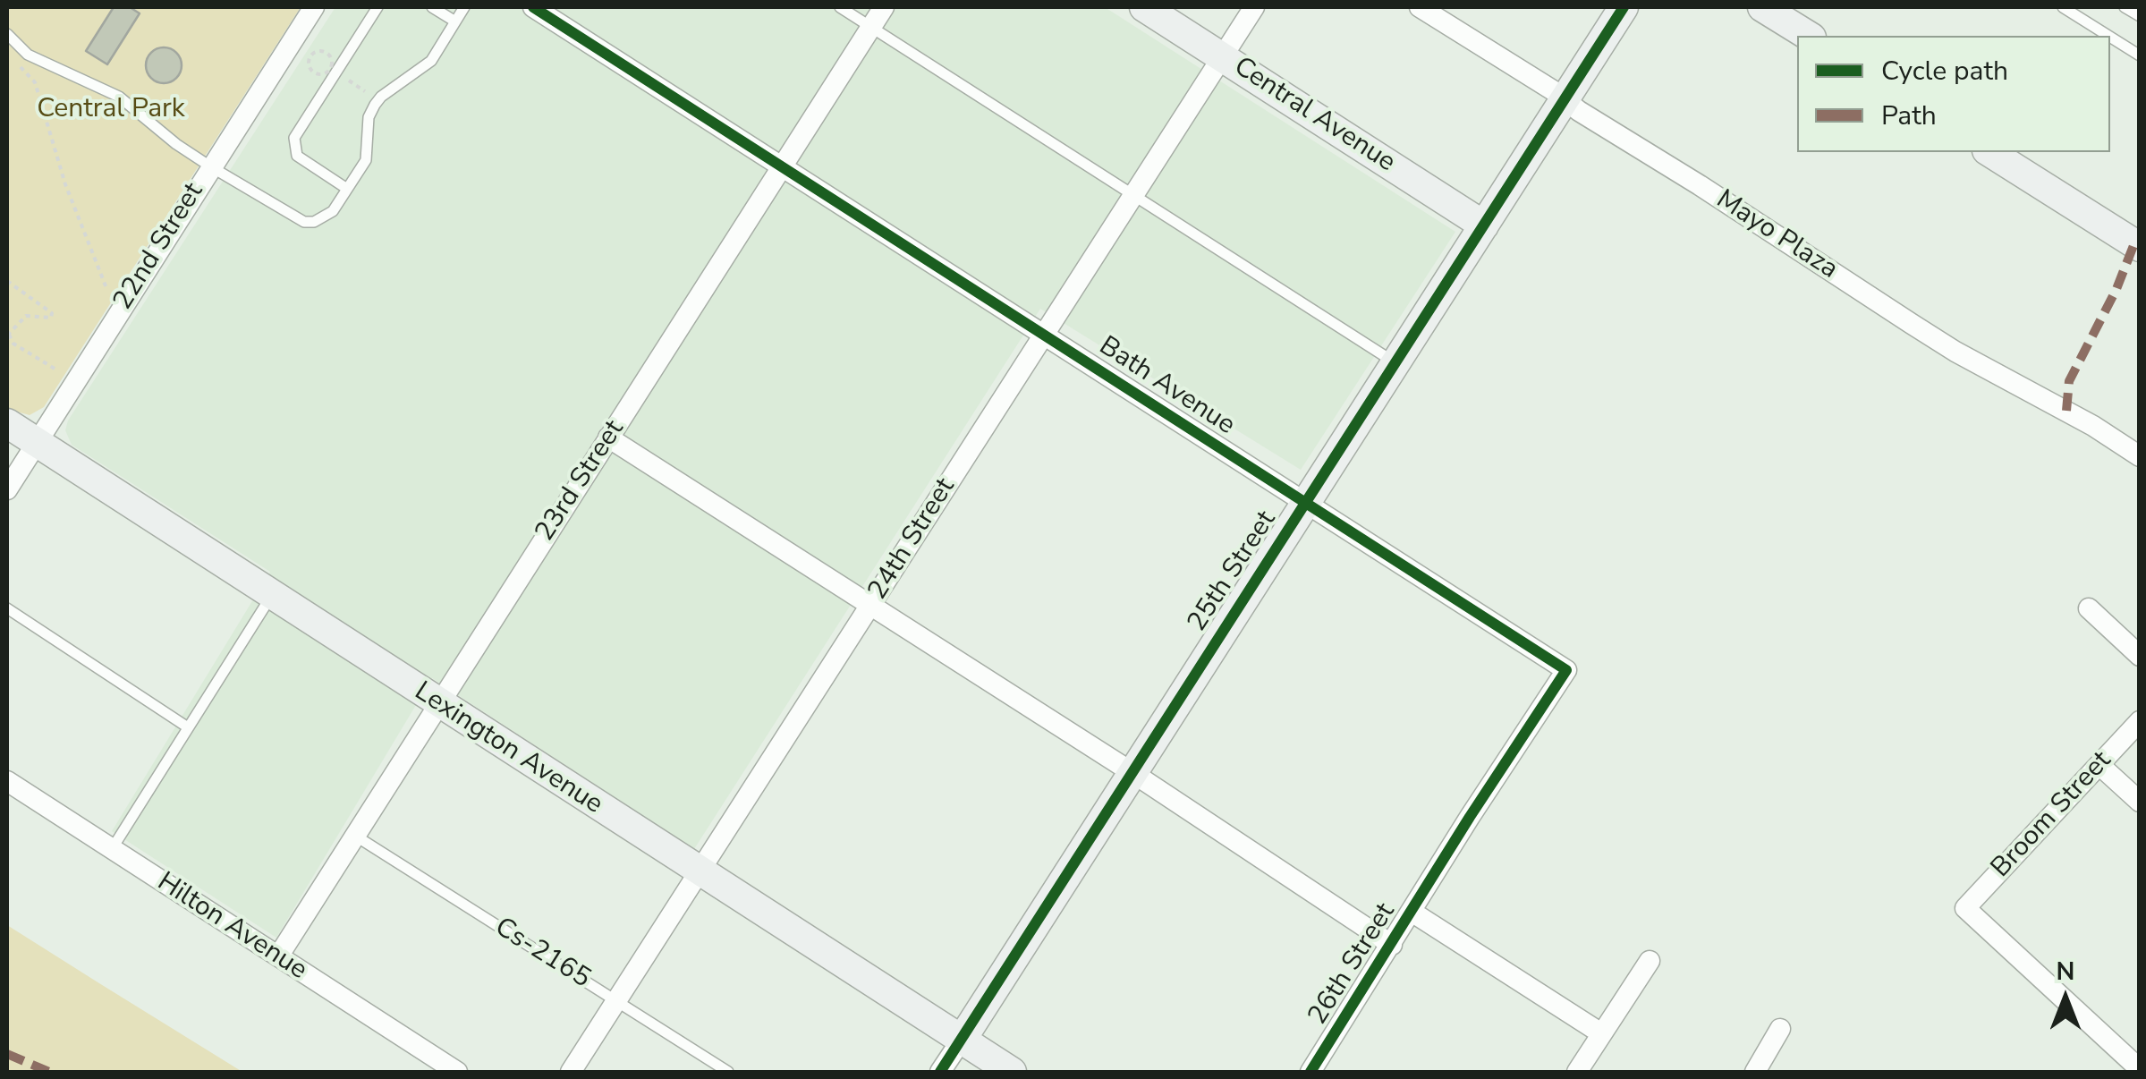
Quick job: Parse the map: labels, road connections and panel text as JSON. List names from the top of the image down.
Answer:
{
  "streets": {
    "street": [
      "Central Avenue",
      "Mayo Plaza",
      "22nd Street",
      "Bath Avenue",
      "23rd Street",
      "24th Street",
      "25th Street",
      "Lexington Avenue",
      "Broom Street",
      "Hilton Avenue",
      "26th Street"
    ],
    "lane": ["Cs-2165"]
  },
  "crossings": [
    ["Central Avenue", "24th Street"],
    ["Central Avenue", "25th Street"],
    ["Mayo Plaza", "25th Street"],
    ["22nd Street", "Lexington Avenue"],
    ["Bath Avenue", "23rd Street"],
    ["Bath Avenue", "24th Street"],
    ["Bath Avenue", "25th Street"],
    ["Bath Avenue", "26th Street"],
    ["23rd Street", "Lexington Avenue"],
    ["23rd Street", "Hilton Avenue"],
    ["23rd Street", "Cs-2165"],
    ["24th Street", "Lexington Avenue"],
    ["24th Street", "Cs-2165"],
    ["25th Street", "Lexington Avenue"]
  ],
  "parks": ["Central Park"],
  "legend": ["Cycle path", "Path"],
  "north": "top"
}
